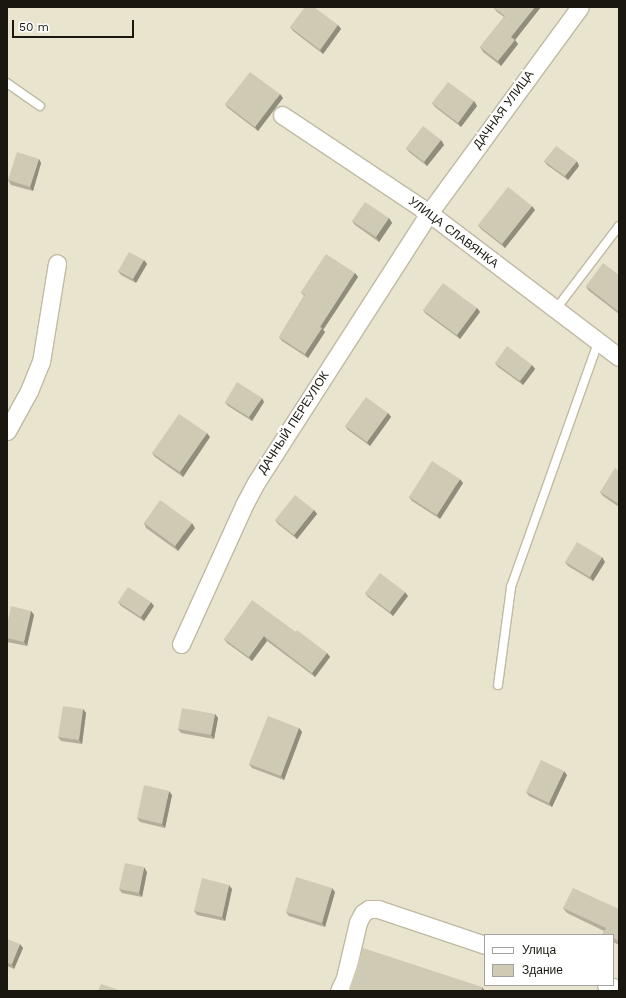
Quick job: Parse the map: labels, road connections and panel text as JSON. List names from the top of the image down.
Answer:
{
  "streets": {
    "street": ["ДАЧНАЯ УЛИЦА", "УЛИЦА СЛАВЯНКА", "ДАЧНЫЙ ПЕРЕУЛОК"]
  },
  "crossings": [
    ["ДАЧНАЯ УЛИЦА", "УЛИЦА СЛАВЯНКА"],
    ["ДАЧНАЯ УЛИЦА", "ДАЧНЫЙ ПЕРЕУЛОК"],
    ["УЛИЦА СЛАВЯНКА", "ДАЧНЫЙ ПЕРЕУЛОК"]
  ],
  "legend": ["Улица", "Здание"],
  "scale_bar": "50 m"
}
